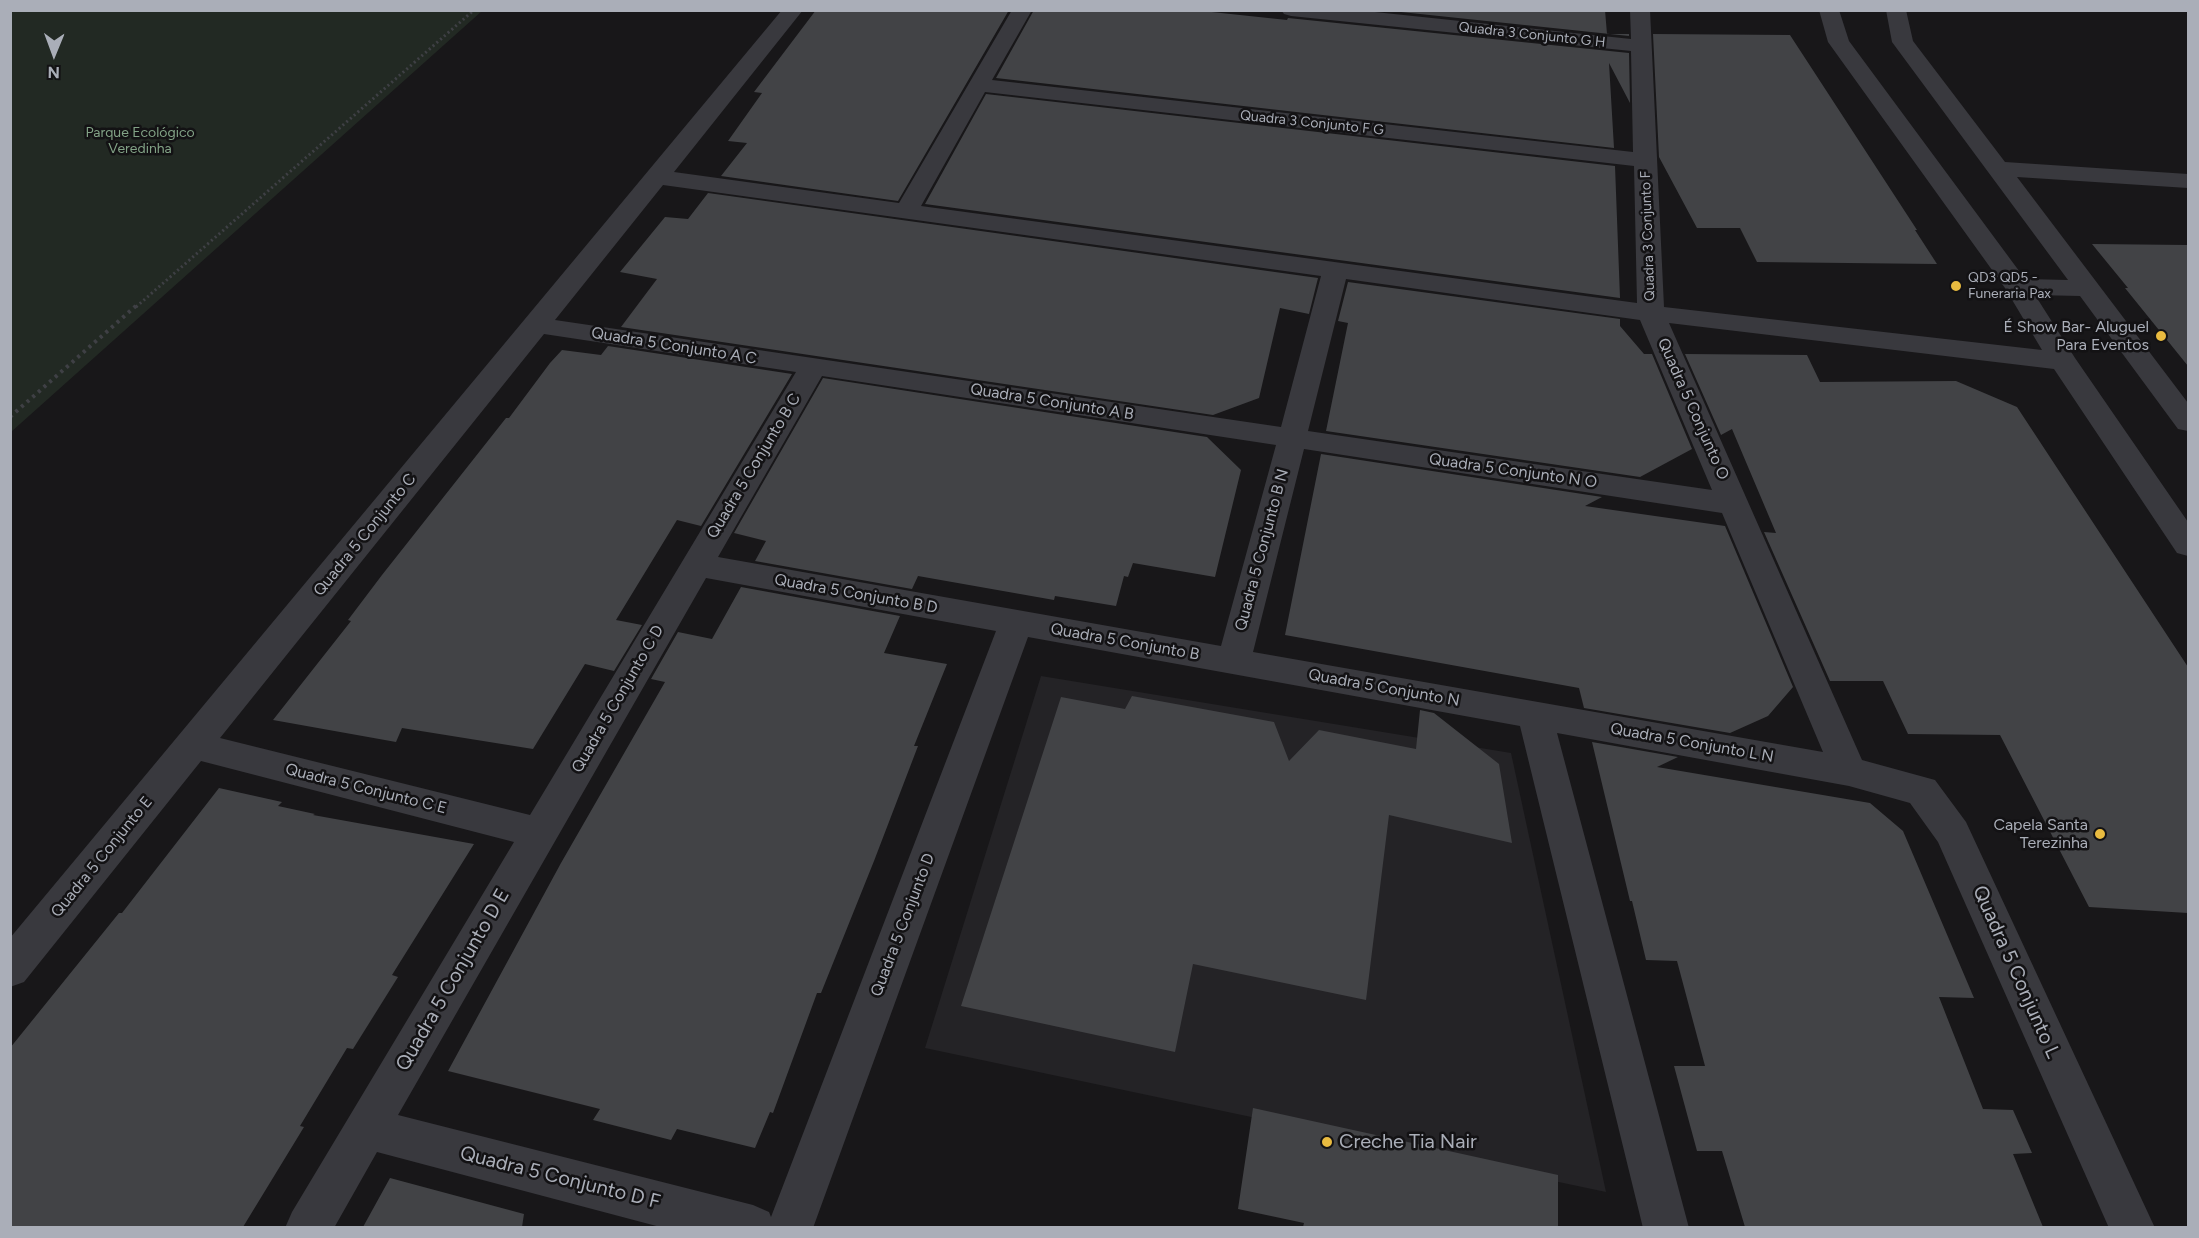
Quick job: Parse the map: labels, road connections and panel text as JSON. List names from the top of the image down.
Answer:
{
  "streets": {
    "street": [
      "Quadra 3 Conjunto G H",
      "Quadra 3 Conjunto F G",
      "Quadra 3 Conjunto F",
      "Quadra 5 Conjunto A C",
      "Quadra 5 Conjunto A B",
      "Quadra 5 Conjunto O",
      "Quadra 5 Conjunto B C",
      "Quadra 5 Conjunto N O",
      "Quadra 5 Conjunto C",
      "Quadra 5 Conjunto B N",
      "Quadra 5 Conjunto B D",
      "Quadra 5 Conjunto B",
      "Quadra 5 Conjunto N",
      "Quadra 5 Conjunto C D",
      "Quadra 5 Conjunto L N",
      "Quadra 5 Conjunto C E",
      "Quadra 5 Conjunto E",
      "Quadra 5 Conjunto D",
      "Quadra 5 Conjunto L",
      "Quadra 5 Conjunto D E",
      "Quadra 5 Conjunto D F"
    ]
  },
  "crossings": [
    ["Quadra 3 Conjunto G H", "Quadra 3 Conjunto F"],
    ["Quadra 3 Conjunto F G", "Quadra 3 Conjunto F"],
    ["Quadra 3 Conjunto F", "Quadra 5 Conjunto O"],
    ["Quadra 5 Conjunto A C", "Quadra 5 Conjunto A B"],
    ["Quadra 5 Conjunto A C", "Quadra 5 Conjunto B C"],
    ["Quadra 5 Conjunto A C", "Quadra 5 Conjunto C"],
    ["Quadra 5 Conjunto A B", "Quadra 5 Conjunto B C"],
    ["Quadra 5 Conjunto A B", "Quadra 5 Conjunto N O"],
    ["Quadra 5 Conjunto A B", "Quadra 5 Conjunto B N"],
    ["Quadra 5 Conjunto O", "Quadra 5 Conjunto N O"],
    ["Quadra 5 Conjunto B C", "Quadra 5 Conjunto B D"],
    ["Quadra 5 Conjunto B C", "Quadra 5 Conjunto C D"],
    ["Quadra 5 Conjunto N O", "Quadra 5 Conjunto B N"],
    ["Quadra 5 Conjunto C", "Quadra 5 Conjunto C E"],
    ["Quadra 5 Conjunto C", "Quadra 5 Conjunto E"],
    ["Quadra 5 Conjunto B N", "Quadra 5 Conjunto B"],
    ["Quadra 5 Conjunto B N", "Quadra 5 Conjunto N"],
    ["Quadra 5 Conjunto B D", "Quadra 5 Conjunto B"],
    ["Quadra 5 Conjunto B D", "Quadra 5 Conjunto C D"],
    ["Quadra 5 Conjunto B D", "Quadra 5 Conjunto D"],
    ["Quadra 5 Conjunto B", "Quadra 5 Conjunto N"],
    ["Quadra 5 Conjunto B", "Quadra 5 Conjunto D"],
    ["Quadra 5 Conjunto N", "Quadra 5 Conjunto L N"],
    ["Quadra 5 Conjunto C D", "Quadra 5 Conjunto C E"],
    ["Quadra 5 Conjunto C D", "Quadra 5 Conjunto D E"],
    ["Quadra 5 Conjunto L N", "Quadra 5 Conjunto L"],
    ["Quadra 5 Conjunto C E", "Quadra 5 Conjunto E"],
    ["Quadra 5 Conjunto C E", "Quadra 5 Conjunto D E"],
    ["Quadra 5 Conjunto D E", "Quadra 5 Conjunto D F"]
  ],
  "parks": ["Parque Ecológico Veredinha"],
  "places": [
    "QD3 QD5 - Funeraria Pax",
    "É Show Bar- Aluguel Para Eventos",
    "Capela Santa Terezinha",
    "Creche Tia Nair"
  ],
  "north": "bottom"
}
